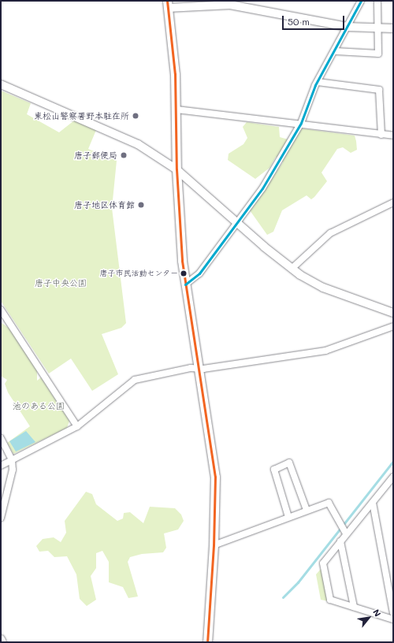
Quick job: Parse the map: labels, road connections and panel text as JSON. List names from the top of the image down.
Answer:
{
  "parks": ["唐子中央公園", "池のある公園"],
  "places": [
    "東松山警察署野本駐在所",
    "唐子郵便局",
    "唐子地区体育館",
    "唐子市民活動センター"
  ],
  "scale_bar": "50 m",
  "north": "top right"
}
